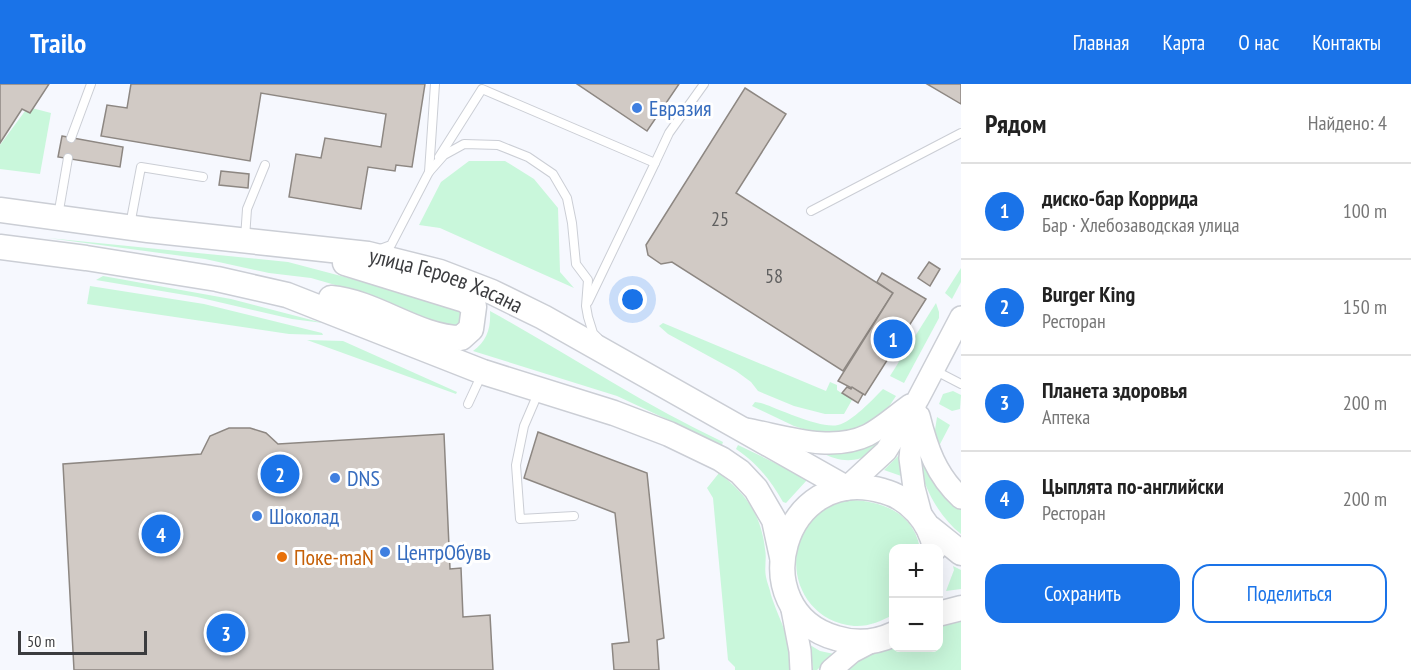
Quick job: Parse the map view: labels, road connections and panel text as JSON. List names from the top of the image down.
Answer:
{
  "streets": {
    "main road": ["улица Героев Хасана"]
  },
  "places": [
    "Евразия",
    "DNS",
    "Шоколад",
    "ЦентрОбувь",
    "Поке-maN"
  ],
  "house_numbers": ["25", "58"],
  "scale_bar": "50 m",
  "page": {
    "header": "Trailo",
    "nav": [
      "Главная",
      "Карта",
      "О нас",
      "Контакты"
    ],
    "heading": ["Рядом", "Найдено: 4"],
    "list": [
      {
        "mark": "1",
        "name": "диско-бар Коррида",
        "note": "Бар · Хлебозаводская улица",
        "value": "100 m"
      },
      {
        "mark": "2",
        "name": "Burger King",
        "note": "Ресторан",
        "value": "150 m"
      },
      {
        "mark": "3",
        "name": "Планета здоровья",
        "note": "Аптека",
        "value": "200 m"
      },
      {
        "mark": "4",
        "name": "Цыплята по-английски",
        "note": "Ресторан",
        "value": "200 m"
      }
    ],
    "pins": [
      "1",
      "2",
      "4",
      "3"
    ],
    "map_buttons": ["+", "−"],
    "buttons": ["Сохранить", "Поделиться"],
    "scale": "50 m"
  }
}
